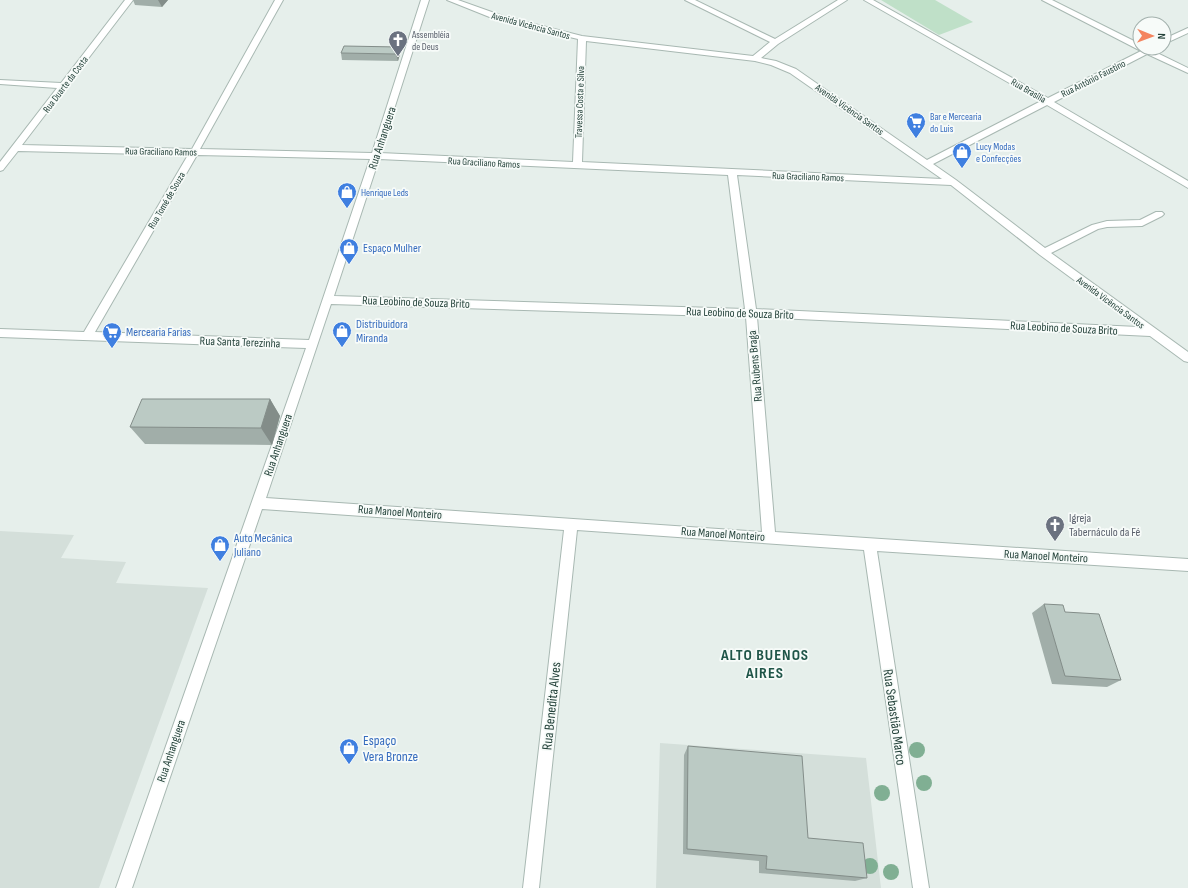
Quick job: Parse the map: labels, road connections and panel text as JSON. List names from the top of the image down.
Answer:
{
  "streets": {
    "street": [
      "Avenida Vicência Santos",
      "Rua Antônio Faustino",
      "Rua Duarte da Costa",
      "Rua Brasília",
      "Travessa Costa e Silva",
      "Rua Anhanguera",
      "Rua Graciliano Ramos",
      "Rua Tomé de Souza",
      "Rua Leobino de Souza Brito",
      "Rua Santa Terezinha",
      "Rua Rubens Braga",
      "Rua Manoel Monteiro",
      "Rua Benedita Alves",
      "Rua Sebastião Marco"
    ]
  },
  "crossings": [
    ["Avenida Vicência Santos", "Rua Antônio Faustino"],
    ["Avenida Vicência Santos", "Travessa Costa e Silva"],
    ["Avenida Vicência Santos", "Rua Graciliano Ramos"],
    ["Avenida Vicência Santos", "Rua Leobino de Souza Brito"],
    ["Rua Antônio Faustino", "Rua Brasília"],
    ["Rua Duarte da Costa", "Rua Graciliano Ramos"],
    ["Travessa Costa e Silva", "Rua Graciliano Ramos"],
    ["Rua Anhanguera", "Rua Graciliano Ramos"],
    ["Rua Anhanguera", "Rua Leobino de Souza Brito"],
    ["Rua Anhanguera", "Rua Santa Terezinha"],
    ["Rua Anhanguera", "Rua Manoel Monteiro"],
    ["Rua Graciliano Ramos", "Rua Tomé de Souza"],
    ["Rua Graciliano Ramos", "Rua Rubens Braga"],
    ["Rua Tomé de Souza", "Rua Santa Terezinha"],
    ["Rua Leobino de Souza Brito", "Rua Rubens Braga"],
    ["Rua Rubens Braga", "Rua Manoel Monteiro"],
    ["Rua Manoel Monteiro", "Rua Benedita Alves"],
    ["Rua Manoel Monteiro", "Rua Sebastião Marco"]
  ],
  "districts": ["ALTO BUENOS AIRES"],
  "places": {
    "church": ["Assembléia de Deus", "Igreja Tabernáculo da Fé"],
    "supermarket": ["Bar e Mercearia do Luis", "Mercearia Farias"],
    "shop": [
      "Lucy Modas e Confecções",
      "Henrique Leds",
      "Espaço Mulher",
      "Distribuidora Miranda",
      "Auto Mecânica Juliano",
      "Espaço Vera Bronze"
    ]
  },
  "north": "right"
}
